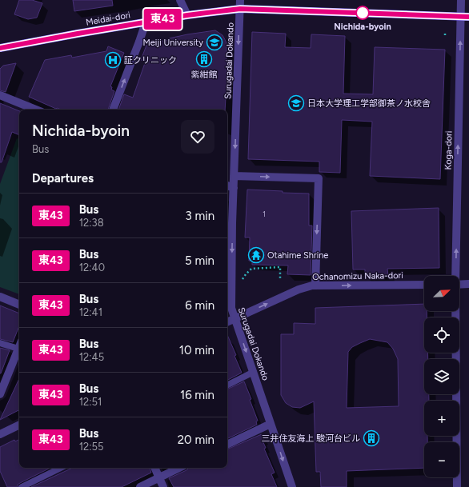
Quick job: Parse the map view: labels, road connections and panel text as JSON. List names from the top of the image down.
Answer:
{
  "streets": {
    "street": [
      "Meidai-dori",
      "Surugadai Dokando",
      "Koga-dori",
      "Ochanomizu Naka-dori"
    ]
  },
  "crossings": [
    ["Meidai-dori", "Surugadai Dokando"],
    ["Meidai-dori", "Koga-dori"],
    ["Surugadai Dokando", "Ochanomizu Naka-dori"]
  ],
  "one_way": ["Surugadai Dokando", "Koga-dori", "Ochanomizu Naka-dori"],
  "places": {
    "other": ["Nichida-byoin"],
    "school or university": ["Meiji University", "日本大学理工学部御茶ノ水校舎"],
    "building": ["紫紺館", "三井住友海上 駿河台ビル"],
    "hospital": ["証クリニック"],
    "temple": ["Otahime Shrine"]
  },
  "lines": ["bus line 東43"],
  "house_numbers": ["1"],
  "north": "top right",
  "page": {
    "on_map": "東43",
    "heading": [
      ["Nichida-byoin", "Bus"],
      "Departures"
    ],
    "list": [
      {
        "mark": "東43",
        "name": "Bus",
        "note": "12:38",
        "value": "3 min"
      },
      {
        "mark": "東43",
        "name": "Bus",
        "note": "12:40",
        "value": "5 min"
      },
      {
        "mark": "東43",
        "name": "Bus",
        "note": "12:41",
        "value": "6 min"
      },
      {
        "mark": "東43",
        "name": "Bus",
        "note": "12:45",
        "value": "10 min"
      },
      {
        "mark": "東43",
        "name": "Bus",
        "note": "12:51",
        "value": "16 min"
      },
      {
        "mark": "東43",
        "name": "Bus",
        "note": "12:55",
        "value": "20 min"
      }
    ],
    "map_buttons": ["+", "−"]
  }
}
